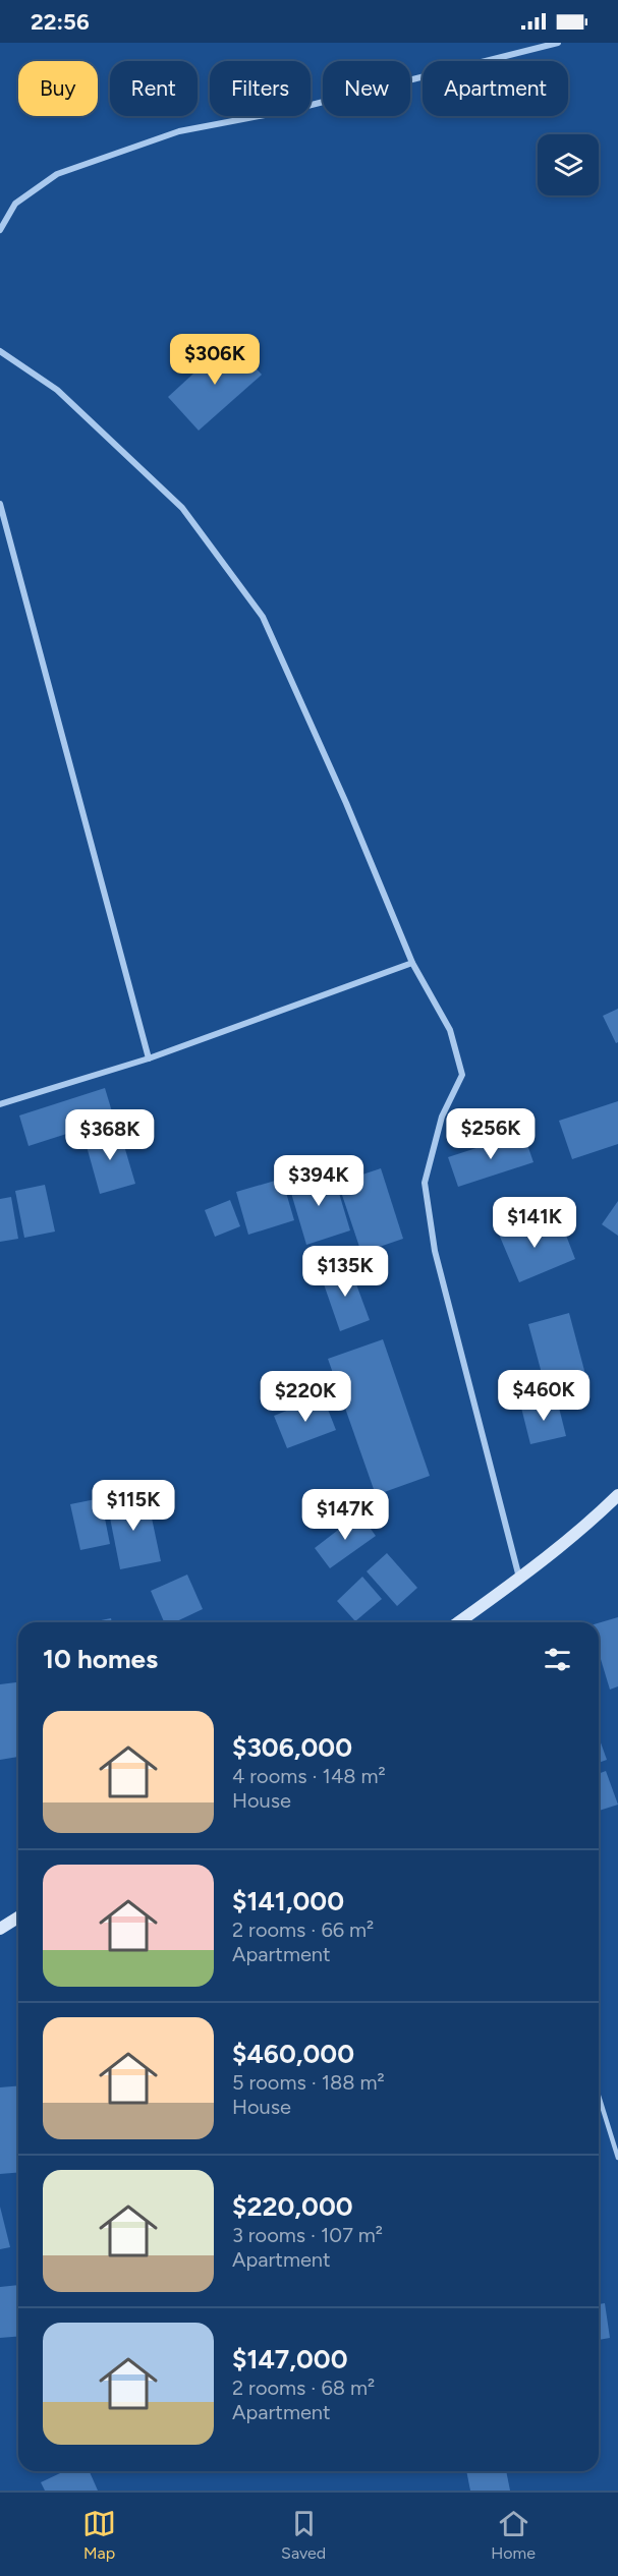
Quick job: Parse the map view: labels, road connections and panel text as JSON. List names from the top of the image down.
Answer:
{
  "page": {
    "status": "22:56",
    "chip": [
      "Buy",
      "Rent",
      "Filters",
      "New",
      "Apartment"
    ],
    "price": [
      "$306K",
      "$256K",
      "$368K",
      "$394K",
      "$141K",
      "$135K",
      "$460K",
      "$220K",
      "$115K",
      "$147K"
    ],
    "heading": "10 homes",
    "list": [
      {
        "name": "$306,000",
        "note": "4 rooms · 148 m² · House"
      },
      {
        "name": "$141,000",
        "note": "2 rooms · 66 m² · Apartment"
      },
      {
        "name": "$460,000",
        "note": "5 rooms · 188 m² · House"
      },
      {
        "name": "$220,000",
        "note": "3 rooms · 107 m² · Apartment"
      },
      {
        "name": "$147,000",
        "note": "2 rooms · 68 m² · Apartment"
      }
    ],
    "tabs": ["Map", "Saved", "Home"]
  }
}
